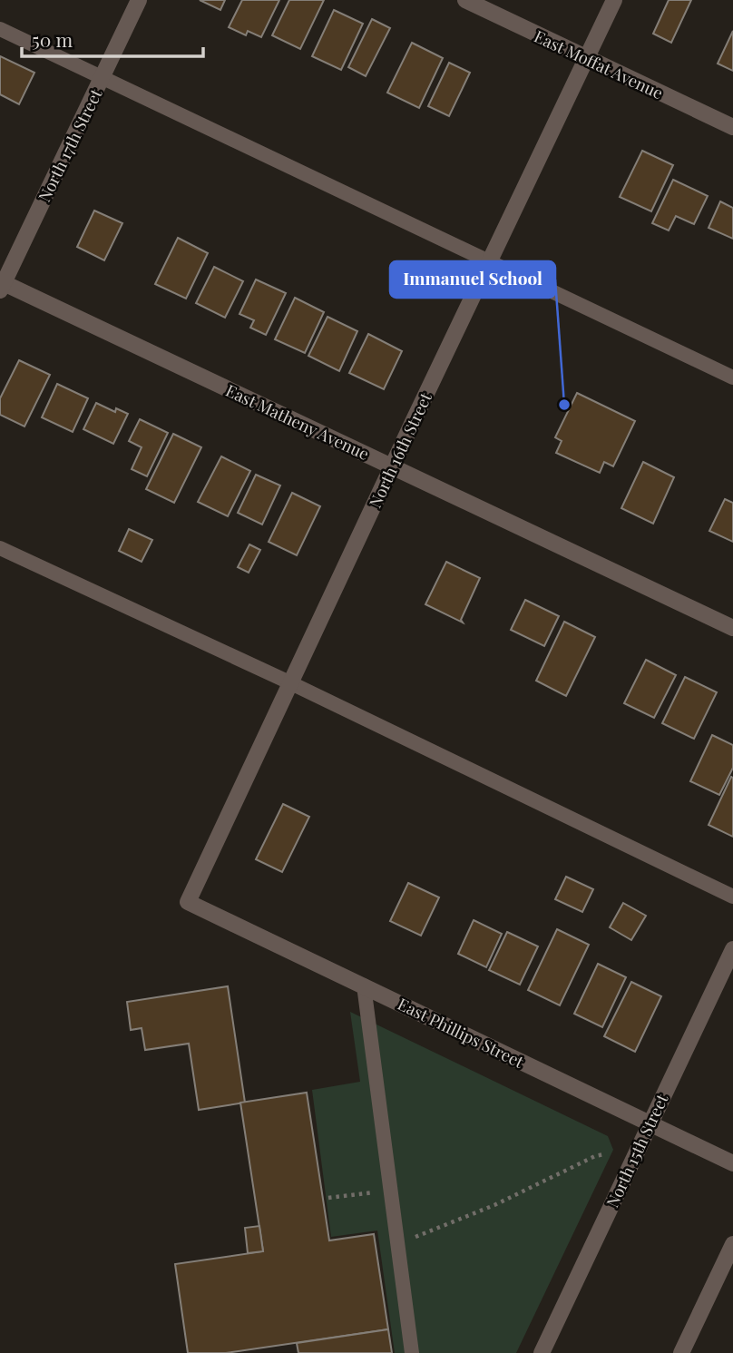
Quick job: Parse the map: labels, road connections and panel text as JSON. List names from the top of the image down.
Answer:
{
  "streets": {
    "street": [
      "East Moffat Avenue",
      "North 17th Street",
      "East Matheny Avenue",
      "North 16th Street",
      "East Phillips Street",
      "North 15th Street"
    ]
  },
  "crossings": [
    ["East Moffat Avenue", "North 16th Street"],
    ["North 17th Street", "East Matheny Avenue"],
    ["East Matheny Avenue", "North 16th Street"],
    ["North 16th Street", "East Phillips Street"],
    ["East Phillips Street", "North 15th Street"]
  ],
  "places": ["Immanuel School"],
  "scale_bar": "50 m"
}
